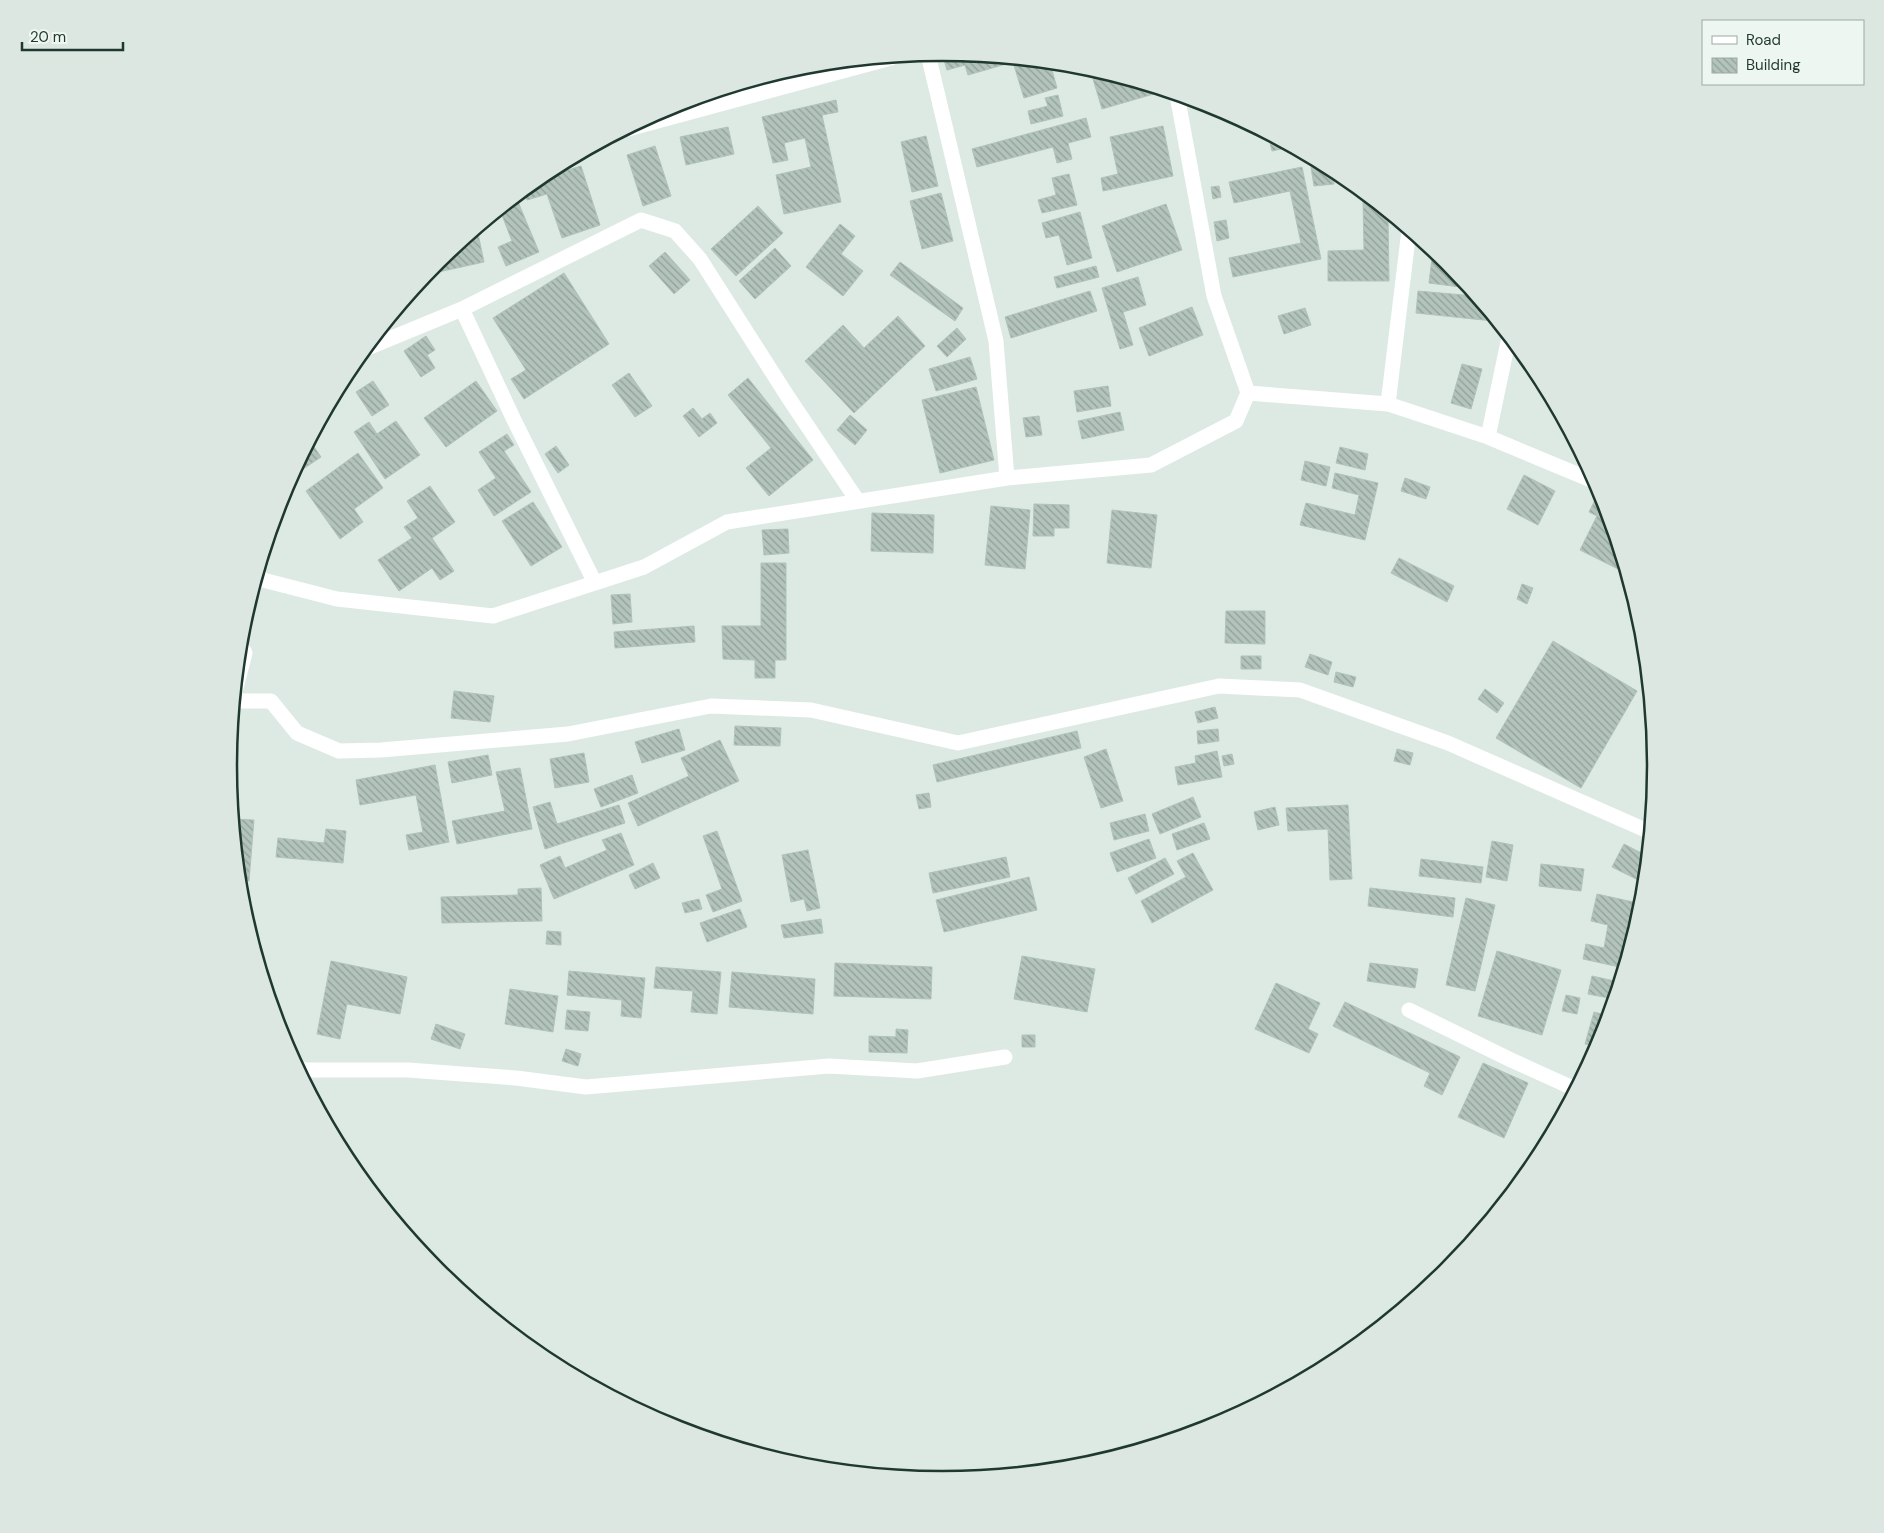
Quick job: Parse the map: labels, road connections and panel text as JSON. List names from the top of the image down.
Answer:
{
  "legend": ["Road", "Building"],
  "scale_bar": "20 m"
}
